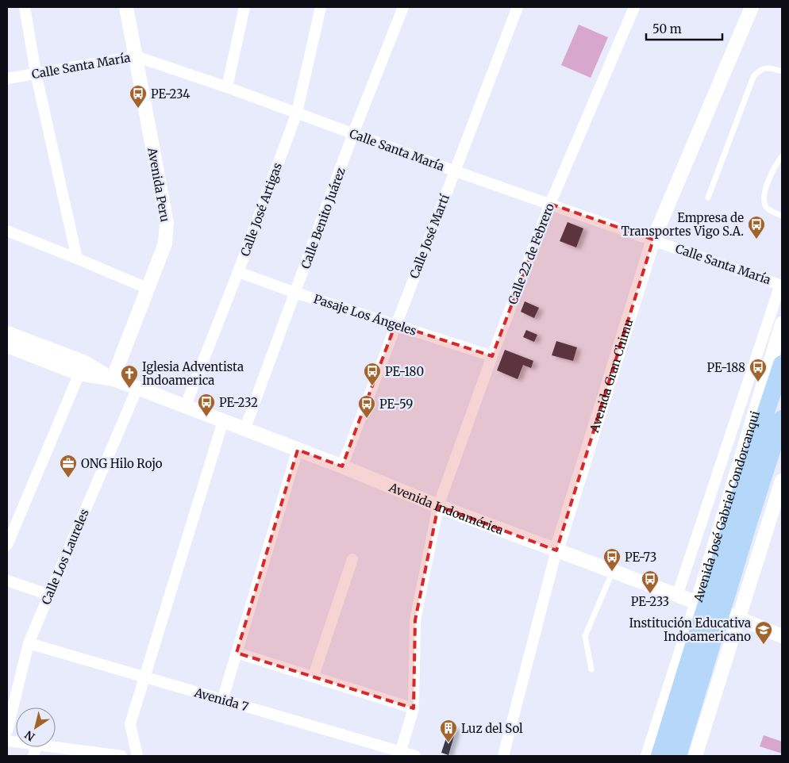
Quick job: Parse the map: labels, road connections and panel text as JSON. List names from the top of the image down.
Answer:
{
  "streets": {
    "highway": ["Avenida José Gabriel Condorcanqui"],
    "street": [
      "Calle Santa María",
      "Avenida Peru",
      "Calle José Artigas",
      "Calle Benito Juárez",
      "Calle José Martí",
      "Calle 22 de Febrero",
      "Pasaje Los Ángeles",
      "Avenida Gran Chimu",
      "Avenida Indoamérica",
      "Calle Los Laureles",
      "Avenida 7"
    ]
  },
  "crossings": [
    ["Calle Santa María", "Avenida Peru"],
    ["Calle Santa María", "Calle José Artigas"],
    ["Calle Santa María", "Calle Benito Juárez"],
    ["Calle Santa María", "Calle José Martí"],
    ["Calle Santa María", "Calle 22 de Febrero"],
    ["Calle Santa María", "Avenida Gran Chimu"],
    ["Avenida Peru", "Avenida Indoamérica"],
    ["Calle José Artigas", "Pasaje Los Ángeles"],
    ["Calle José Artigas", "Avenida Indoamérica"],
    ["Calle Benito Juárez", "Pasaje Los Ángeles"],
    ["Calle Benito Juárez", "Avenida Indoamérica"],
    ["Calle José Martí", "Pasaje Los Ángeles"],
    ["Calle José Martí", "Avenida Indoamérica"],
    ["Calle 22 de Febrero", "Pasaje Los Ángeles"],
    ["Calle 22 de Febrero", "Avenida Indoamérica"],
    ["Calle 22 de Febrero", "Avenida 7"],
    ["Avenida Gran Chimu", "Avenida Indoamérica"],
    ["Avenida José Gabriel Condorcanqui", "Avenida Indoamérica"],
    ["Avenida Indoamérica", "Calle Los Laureles"],
    ["Calle Los Laureles", "Avenida 7"]
  ],
  "places": {
    "bus stop": [
      "PE-234",
      "Empresa de Transportes Vigo S.A.",
      "PE-188",
      "PE-180",
      "PE-232",
      "PE-59",
      "PE-73",
      "PE-233"
    ],
    "church": ["Iglesia Adventista Indoamerica"],
    "office": ["ONG Hilo Rojo"],
    "school or university": ["Institución Educativa Indoamericano"],
    "building": ["Luz del Sol"]
  },
  "scale_bar": "50 m",
  "north": "bottom left"
}
